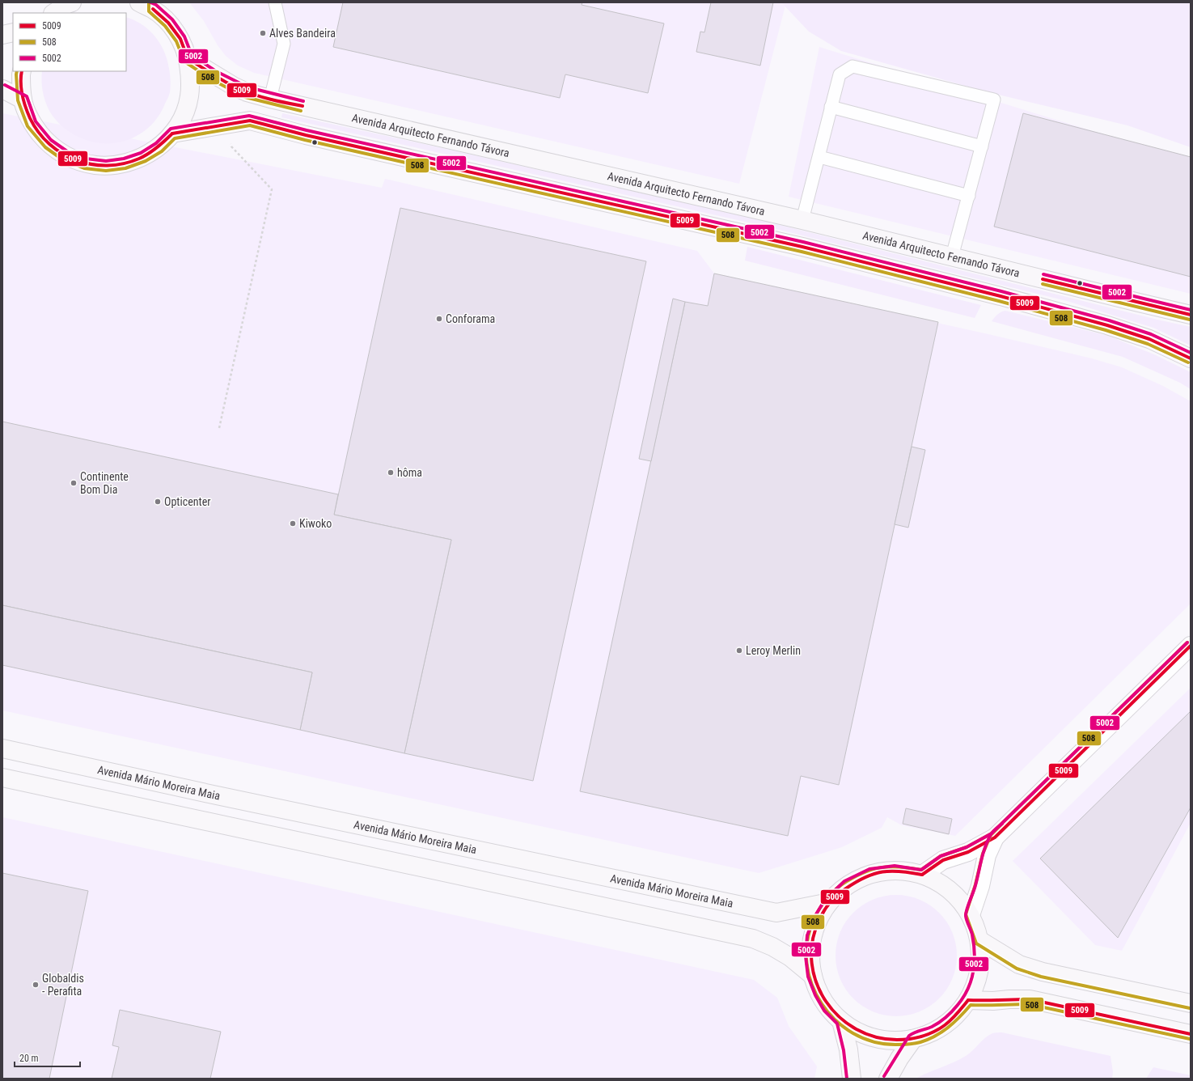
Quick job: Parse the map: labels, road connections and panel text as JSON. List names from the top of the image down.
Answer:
{
  "streets": {
    "main road": ["Avenida Arquitecto Fernando Távora", "Avenida Mário Moreira Maia"]
  },
  "places": [
    "Alves Bandeira",
    "Conforama",
    "hôma",
    "Continente Bom Dia",
    "Opticenter",
    "Kiwoko",
    "Leroy Merlin",
    "Globaldis - Perafita"
  ],
  "lines": ["transit line 508", "transit line 5002", "transit line 5009"],
  "legend": ["5009", "508", "5002"],
  "scale_bar": "20 m"
}
